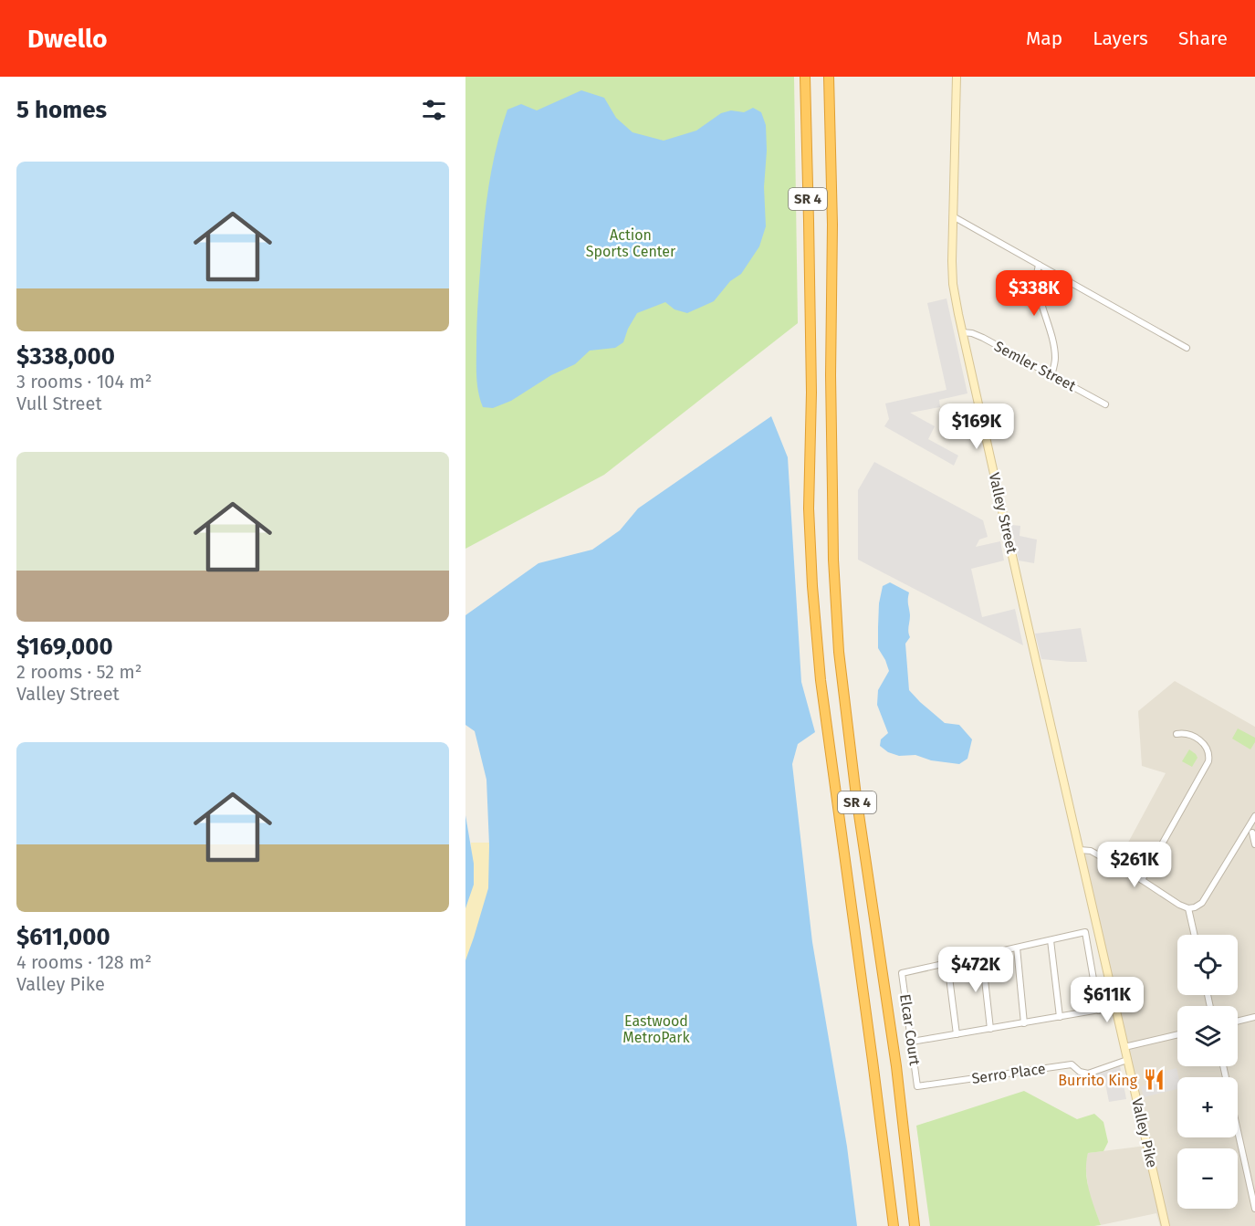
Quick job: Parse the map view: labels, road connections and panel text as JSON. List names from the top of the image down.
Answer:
{
  "streets": {
    "highway": ["SR 4"],
    "street": [
      "Semler Street",
      "Valley Street",
      "Elcar Court",
      "Serro Place",
      "Valley Pike"
    ]
  },
  "crossings": [
    ["Semler Street", "Valley Street"],
    ["Valley Street", "Valley Pike"],
    ["Elcar Court", "Serro Place"],
    ["Serro Place", "Valley Pike"]
  ],
  "parks": ["Action Sports Center", "Eastwood MetroPark"],
  "places": {
    "restaurant": ["Burrito King"]
  },
  "page": {
    "header": "Dwello",
    "nav": ["Map", "Layers", "Share"],
    "heading": "5 homes",
    "list": [
      {
        "name": "$338,000",
        "note": "3 rooms · 104 m² · Vull Street"
      },
      {
        "name": "$169,000",
        "note": "2 rooms · 52 m² · Valley Street"
      },
      {
        "name": "$611,000",
        "note": "4 rooms · 128 m² · Valley Pike"
      }
    ],
    "price": [
      "$338K",
      "$169K",
      "$261K",
      "$472K",
      "$611K"
    ],
    "map_buttons": ["+", "−"]
  }
}
